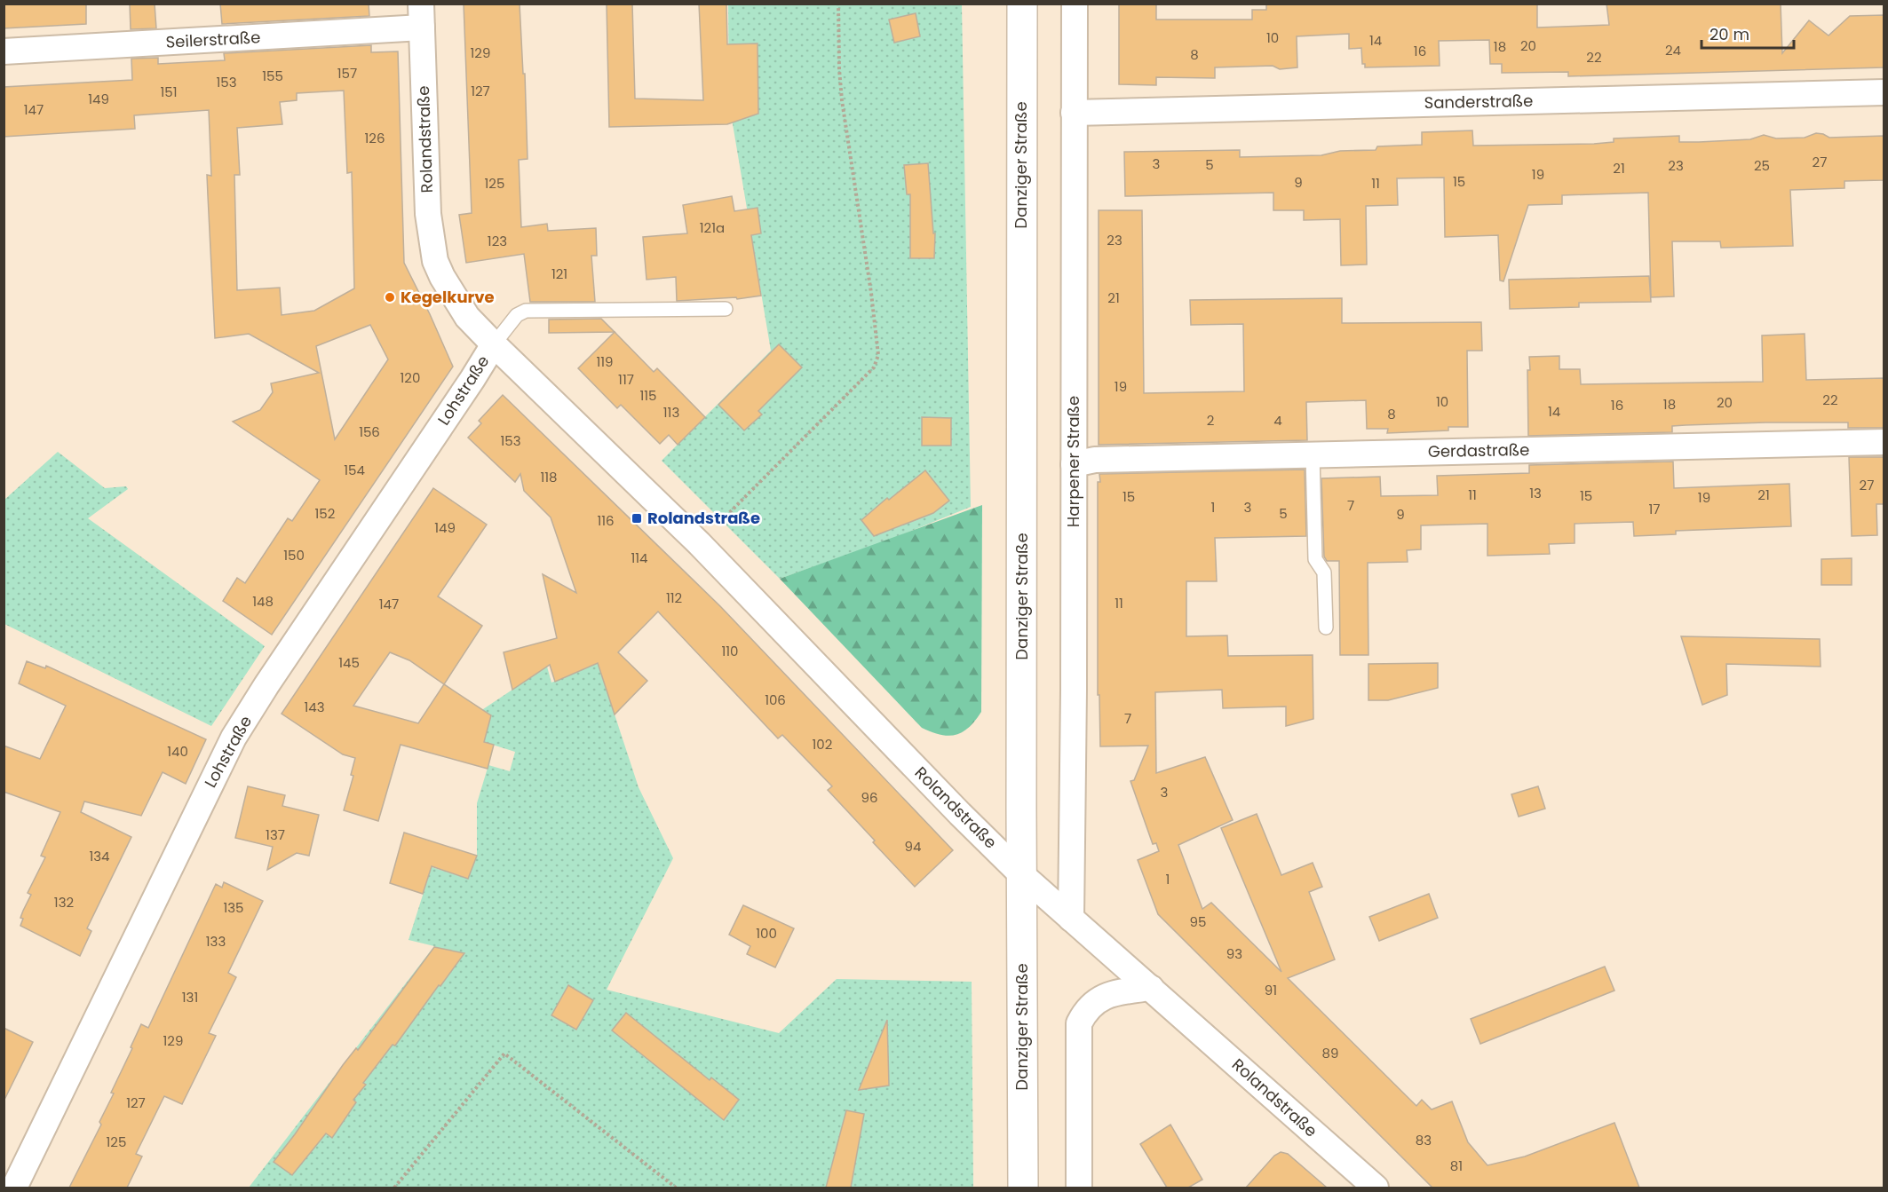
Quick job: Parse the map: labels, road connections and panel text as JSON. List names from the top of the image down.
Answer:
{
  "streets": {
    "main road": ["Danziger Straße"],
    "street": [
      "Seilerstraße",
      "Sanderstraße",
      "Rolandstraße",
      "Lohstraße",
      "Gerdastraße",
      "Harpener Straße"
    ]
  },
  "crossings": [
    ["Seilerstraße", "Rolandstraße"],
    ["Sanderstraße", "Harpener Straße"],
    ["Rolandstraße", "Danziger Straße"],
    ["Rolandstraße", "Lohstraße"],
    ["Rolandstraße", "Harpener Straße"],
    ["Gerdastraße", "Harpener Straße"]
  ],
  "places": {
    "other": ["Kegelkurve"],
    "transit": ["Rolandstraße"]
  },
  "house_numbers": [
    "10",
    "14",
    "20",
    "18",
    "24",
    "16",
    "129",
    "8",
    "22",
    "157",
    "155",
    "153",
    "127",
    "151",
    "149",
    "147",
    "126",
    "27",
    "3",
    "5",
    "23",
    "25",
    "21",
    "19",
    "15",
    "9",
    "125",
    "11",
    "121a",
    "23",
    "123",
    "121",
    "21",
    "119",
    "120",
    "117",
    "19",
    "115",
    "22",
    "10",
    "20",
    "18",
    "16",
    "14",
    "113",
    "8",
    "2",
    "4",
    "156",
    "153",
    "154",
    "118",
    "27",
    "13",
    "11",
    "21",
    "15",
    "15",
    "19",
    "7",
    "1",
    "3",
    "17",
    "152",
    "5",
    "9",
    "116",
    "149",
    "150",
    "114",
    "112",
    "148",
    "11",
    "147",
    "110",
    "145",
    "106",
    "143",
    "7",
    "102",
    "140",
    "3",
    "96",
    "137",
    "94",
    "134",
    "1",
    "132",
    "135",
    "95",
    "100",
    "133",
    "93",
    "91",
    "131",
    "129",
    "89",
    "127",
    "83",
    "125",
    "81"
  ],
  "scale_bar": "20 m"
}
